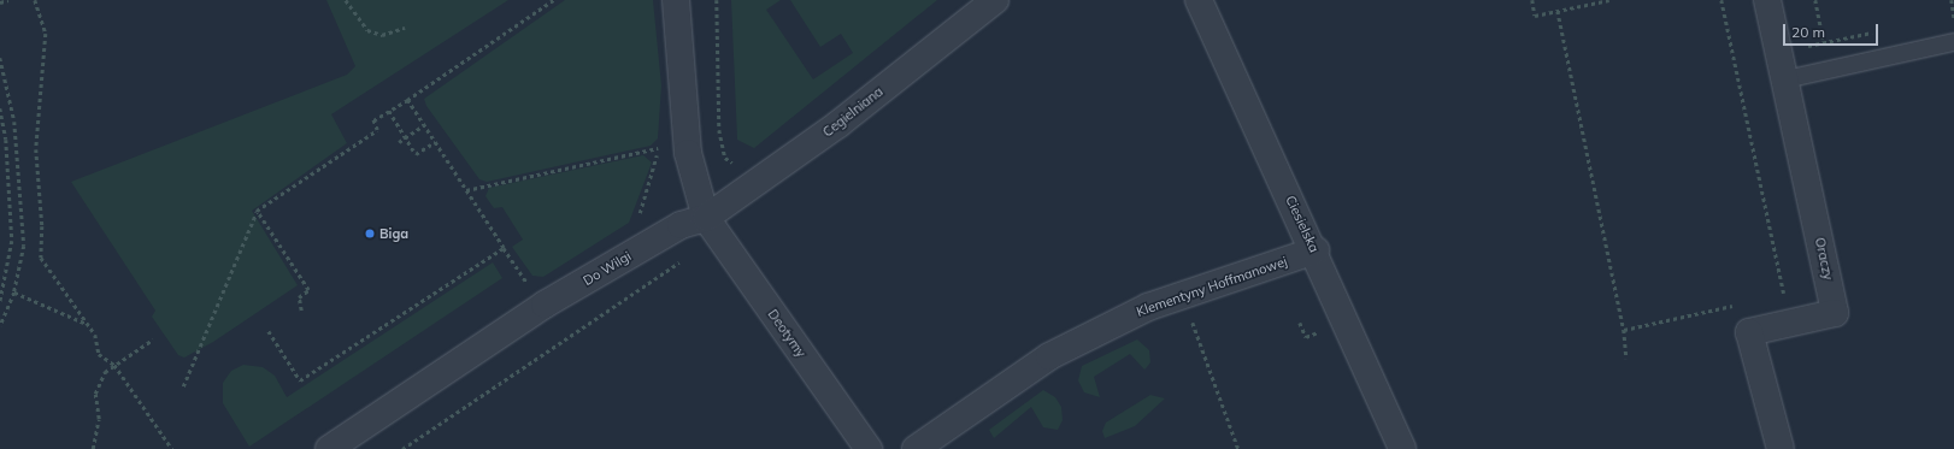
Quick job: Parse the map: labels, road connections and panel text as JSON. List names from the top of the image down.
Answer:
{
  "streets": {
    "street": [
      "Cegielniana",
      "Ciesielska",
      "Oraczy",
      "Do Wilgi",
      "Klementyny Hoffmanowej",
      "Deotymy"
    ]
  },
  "crossings": [
    ["Cegielniana", "Do Wilgi"],
    ["Cegielniana", "Deotymy"],
    ["Ciesielska", "Klementyny Hoffmanowej"],
    ["Do Wilgi", "Deotymy"]
  ],
  "places": ["Biga"],
  "scale_bar": "20 m"
}
